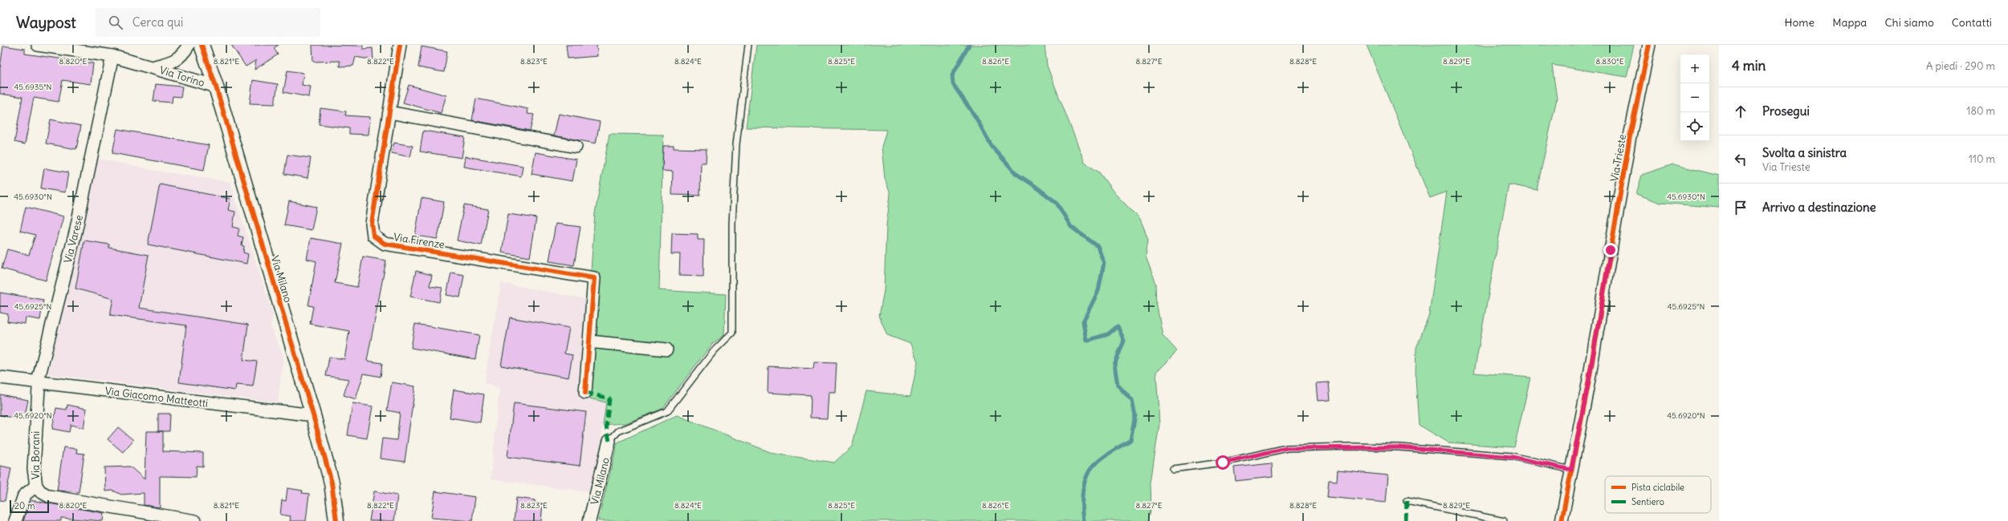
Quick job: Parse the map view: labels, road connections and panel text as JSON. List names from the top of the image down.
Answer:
{
  "streets": {
    "street": [
      "Via Torino",
      "Via Trieste",
      "Via Varese",
      "Via Firenze",
      "Via Milano",
      "Via Giacomo Matteotti",
      "Via Borani"
    ]
  },
  "crossings": [
    ["Via Torino", "Via Varese"],
    ["Via Torino", "Via Milano"],
    ["Via Varese", "Via Giacomo Matteotti"],
    ["Via Varese", "Via Borani"],
    ["Via Milano", "Via Giacomo Matteotti"],
    ["Via Giacomo Matteotti", "Via Borani"]
  ],
  "legend": ["Pista ciclabile", "Sentiero"],
  "scale_bar": "20 m",
  "page": {
    "header": "Waypost",
    "search": "Cerca qui",
    "nav": [
      "Home",
      "Mappa",
      "Chi siamo",
      "Contatti"
    ],
    "heading": ["4 min", "A piedi · 290 m"],
    "map_buttons": ["+", "−"],
    "list": [
      ["Prosegui", "180 m"],
      ["Svolta a sinistra", "Via Trieste", "110 m"],
      "Arrivo a destinazione"
    ],
    "scale": "20 m"
  },
  "coordinates": [
    "8.820°E",
    "8.821°E",
    "8.822°E",
    "8.823°E",
    "8.824°E",
    "8.825°E",
    "8.826°E",
    "8.827°E",
    "8.828°E",
    "8.829°E",
    "8.830°E",
    "45.6935°N",
    "45.6930°N",
    "45.6925°N",
    "45.6920°N"
  ]
}
